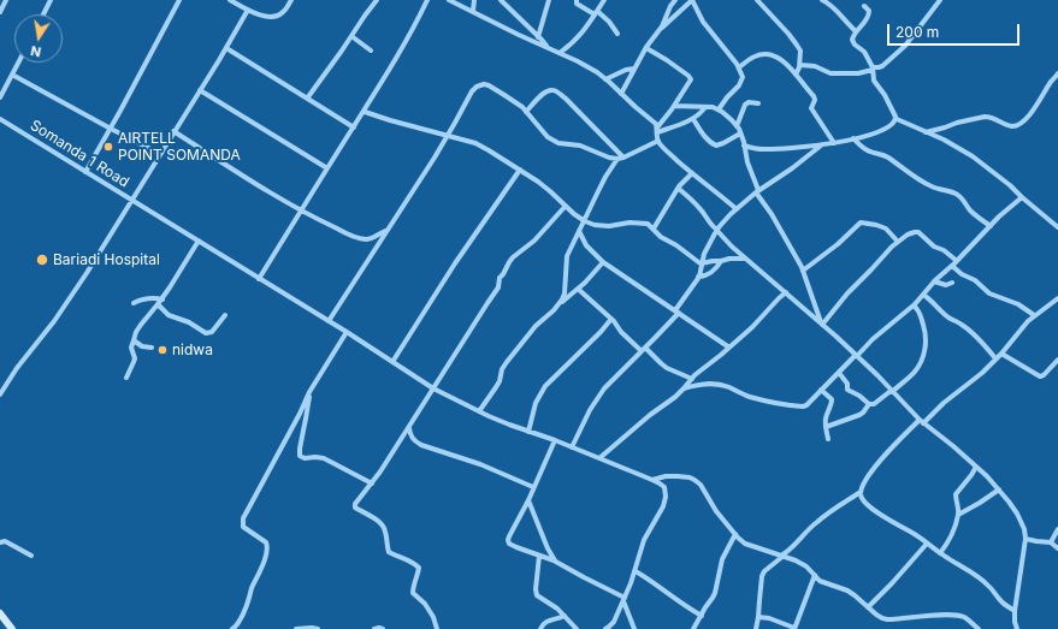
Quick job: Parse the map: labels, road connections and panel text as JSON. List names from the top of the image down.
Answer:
{
  "streets": {
    "street": ["Somanda 1 Road"]
  },
  "places": ["AIRTELL POINT SOMANDA", "Bariadi Hospital", "nidwa"],
  "scale_bar": "200 m",
  "north": "bottom"
}
